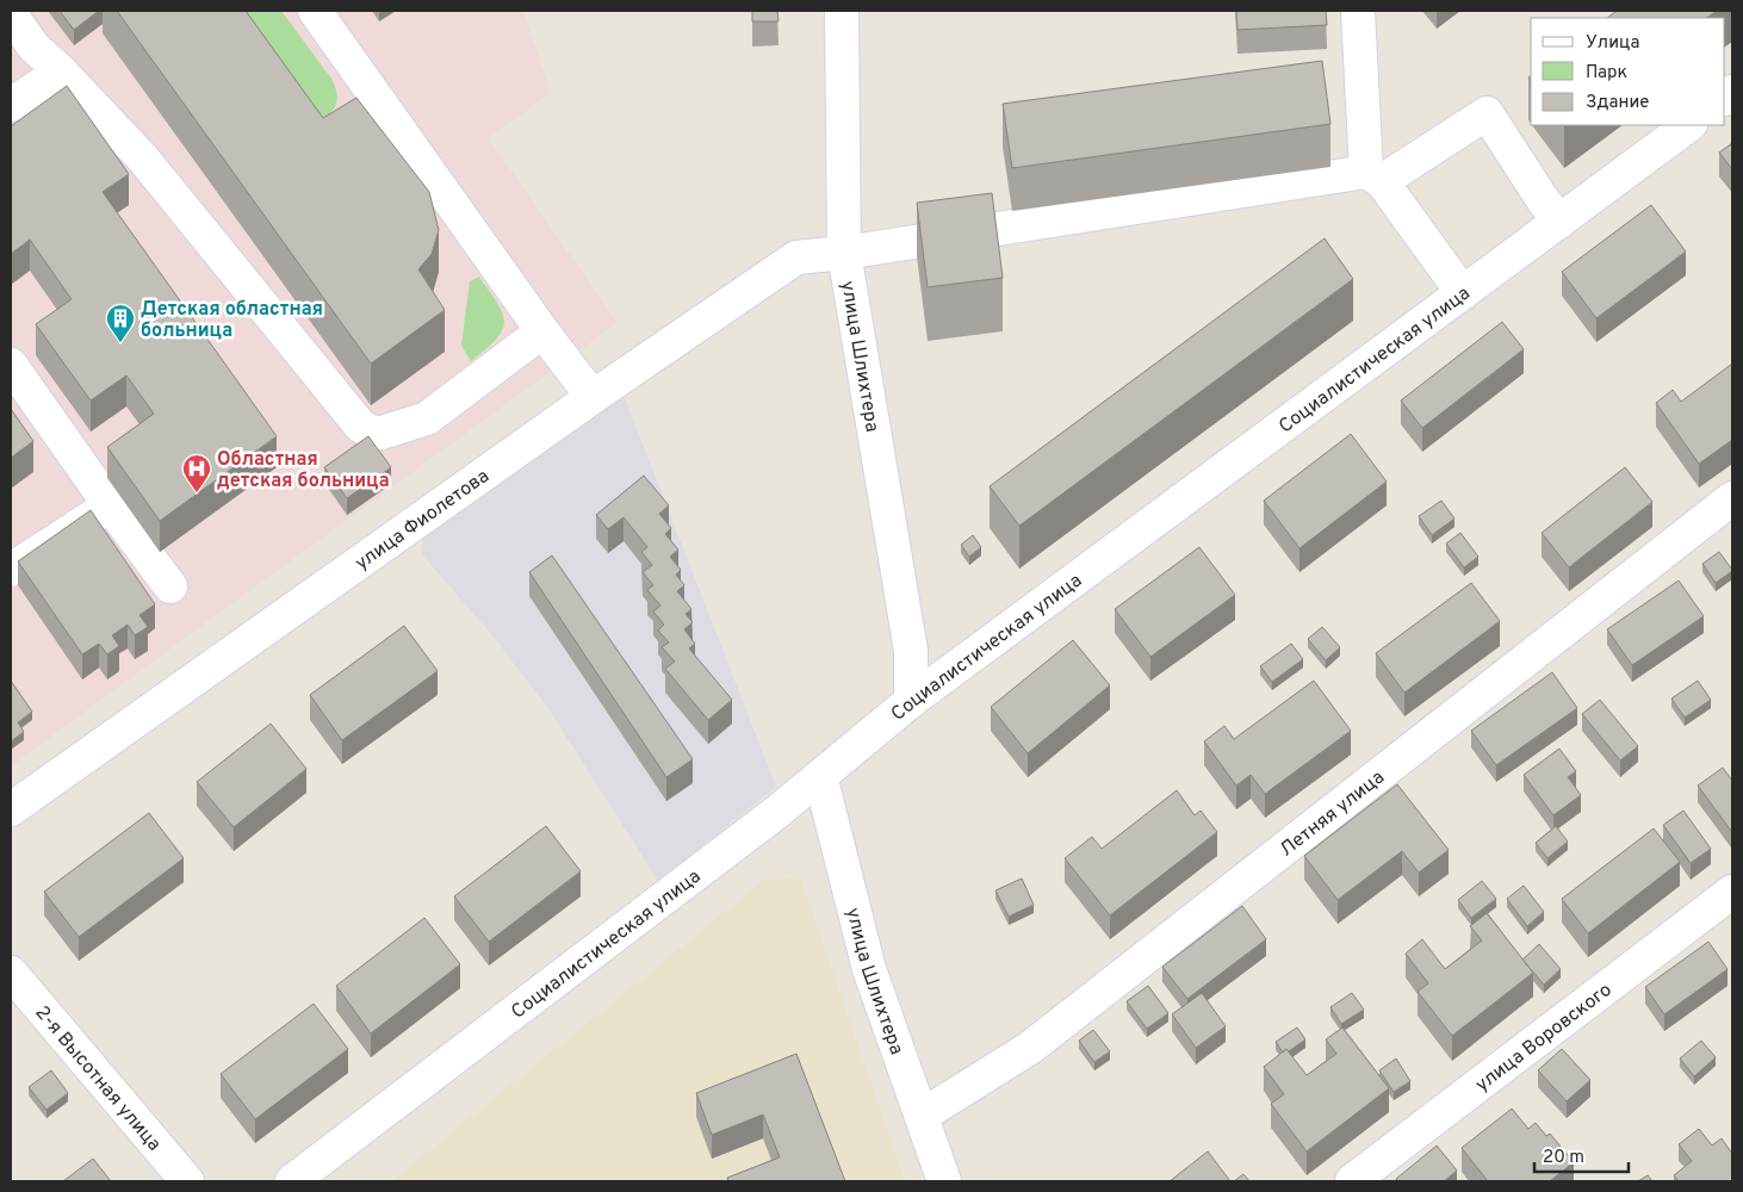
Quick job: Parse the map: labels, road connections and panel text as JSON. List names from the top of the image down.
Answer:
{
  "streets": {
    "street": [
      "улица Шлихтера",
      "Социалистическая улица",
      "улица Фиолетова",
      "Летняя улица",
      "улица Воровского",
      "2-я Высотная улица"
    ]
  },
  "crossings": [
    ["улица Шлихтера", "Социалистическая улица"],
    ["улица Шлихтера", "улица Фиолетова"],
    ["улица Шлихтера", "Летняя улица"]
  ],
  "places": {
    "building": ["Детская областная больница"],
    "hospital": ["Областная детская больница"]
  },
  "legend": ["Улица", "Парк", "Здание"],
  "scale_bar": "20 m"
}
